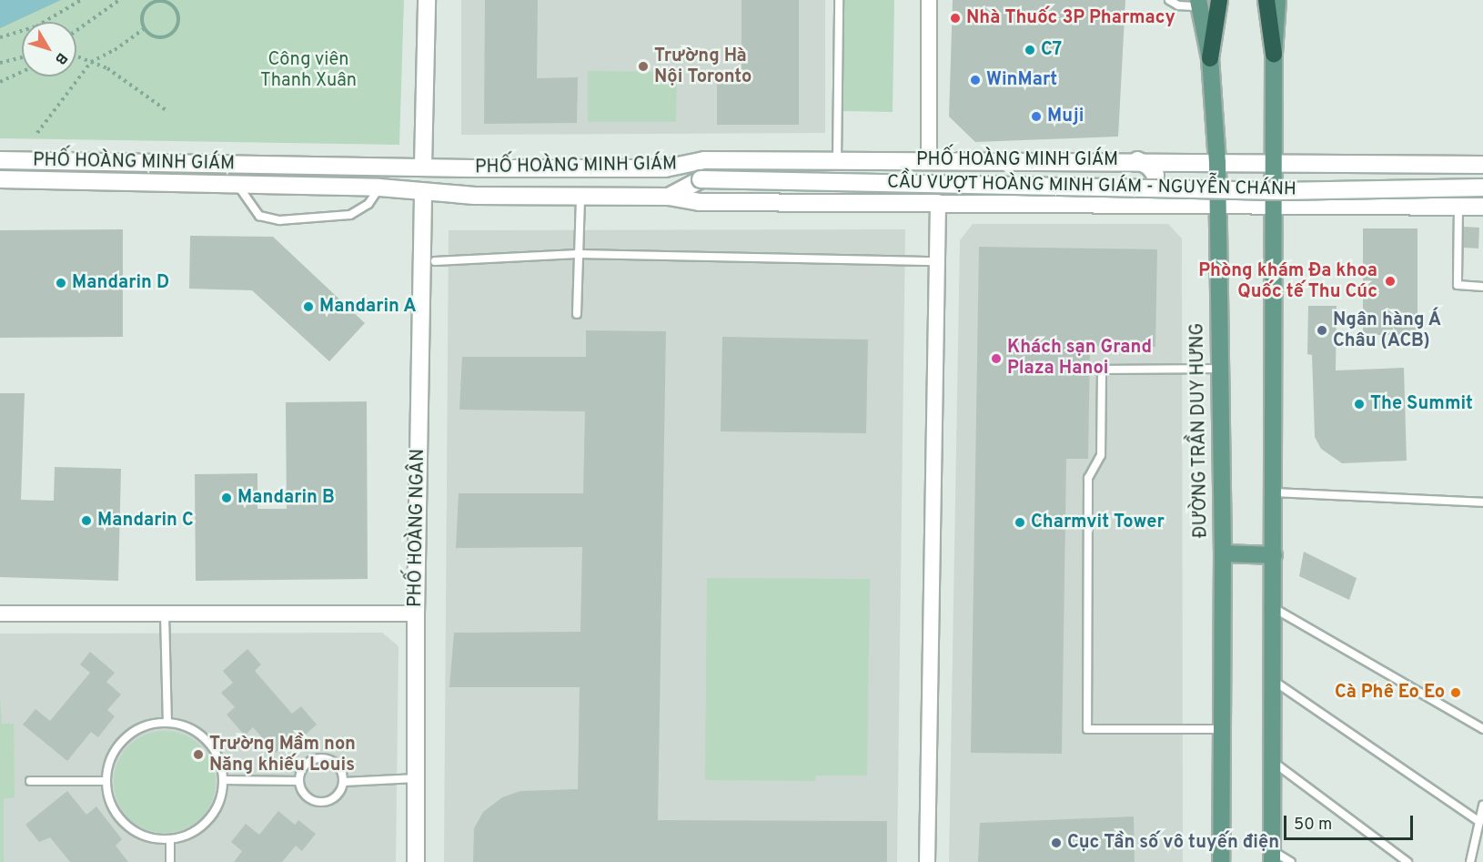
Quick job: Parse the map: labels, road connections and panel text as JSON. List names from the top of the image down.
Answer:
{
  "streets": {
    "main road": ["ĐƯỜNG TRẦN DUY HƯNG"],
    "street": ["PHỐ HOÀNG MINH GIÁM", "CẦU VƯỢT HOÀNG MINH GIÁM - NGUYỄN CHÁNH", "PHỐ HOÀNG NGÂN"]
  },
  "crossings": [
    ["PHỐ HOÀNG MINH GIÁM", "CẦU VƯỢT HOÀNG MINH GIÁM - NGUYỄN CHÁNH"],
    ["PHỐ HOÀNG MINH GIÁM", "ĐƯỜNG TRẦN DUY HƯNG"],
    ["PHỐ HOÀNG MINH GIÁM", "PHỐ HOÀNG NGÂN"]
  ],
  "parks": ["Công viên Thanh Xuân"],
  "places": [
    "Nhà Thuốc 3P Pharmacy",
    "C7",
    "Trường Hà Nội Toronto",
    "WinMart",
    "Muji",
    "Phòng khám Đa khoa Quốc tế Thu Cúc",
    "Mandarin D",
    "Mandarin A",
    "Ngân hàng Á Châu (ACB)",
    "Khách sạn Grand Plaza Hanoi",
    "The Summit",
    "Mandarin B",
    "Mandarin C",
    "Charmvit Tower",
    "Cà Phê Eo Eo",
    "Trường Mầm non Năng khiếu Louis",
    "Cục Tần số vô tuyến điện"
  ],
  "scale_bar": "50 m",
  "north": "bottom right"
}
